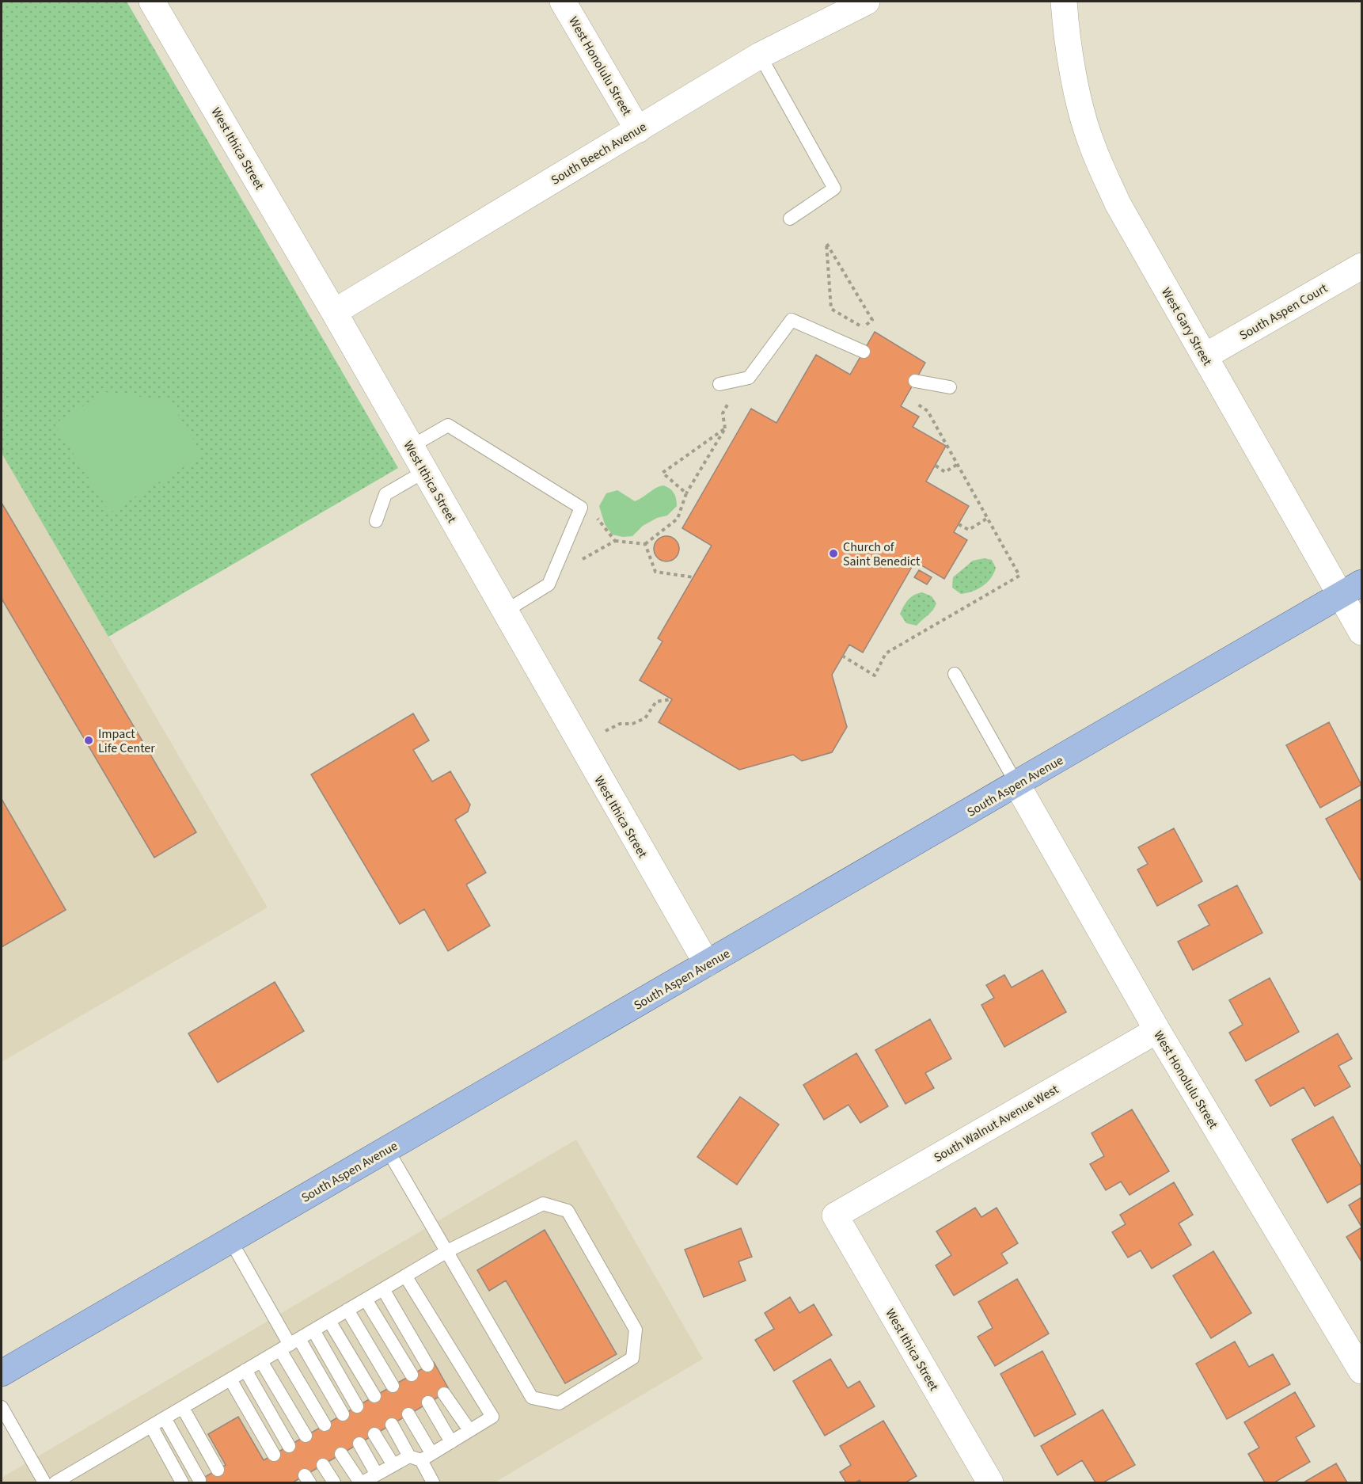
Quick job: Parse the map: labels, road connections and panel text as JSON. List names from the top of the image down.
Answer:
{
  "streets": {
    "main road": ["South Aspen Avenue"],
    "street": [
      "West Honolulu Street",
      "West Ithica Street",
      "South Beech Avenue",
      "South Aspen Court",
      "West Gary Street",
      "South Walnut Avenue West"
    ]
  },
  "crossings": [
    ["West Honolulu Street", "South Beech Avenue"],
    ["West Honolulu Street", "South Aspen Avenue"],
    ["West Honolulu Street", "South Walnut Avenue West"],
    ["West Ithica Street", "South Beech Avenue"],
    ["West Ithica Street", "South Aspen Avenue"],
    ["West Ithica Street", "South Walnut Avenue West"],
    ["South Aspen Court", "West Gary Street"],
    ["West Gary Street", "South Aspen Avenue"]
  ],
  "places": ["Church of Saint Benedict", "Impact Life Center"]
}
